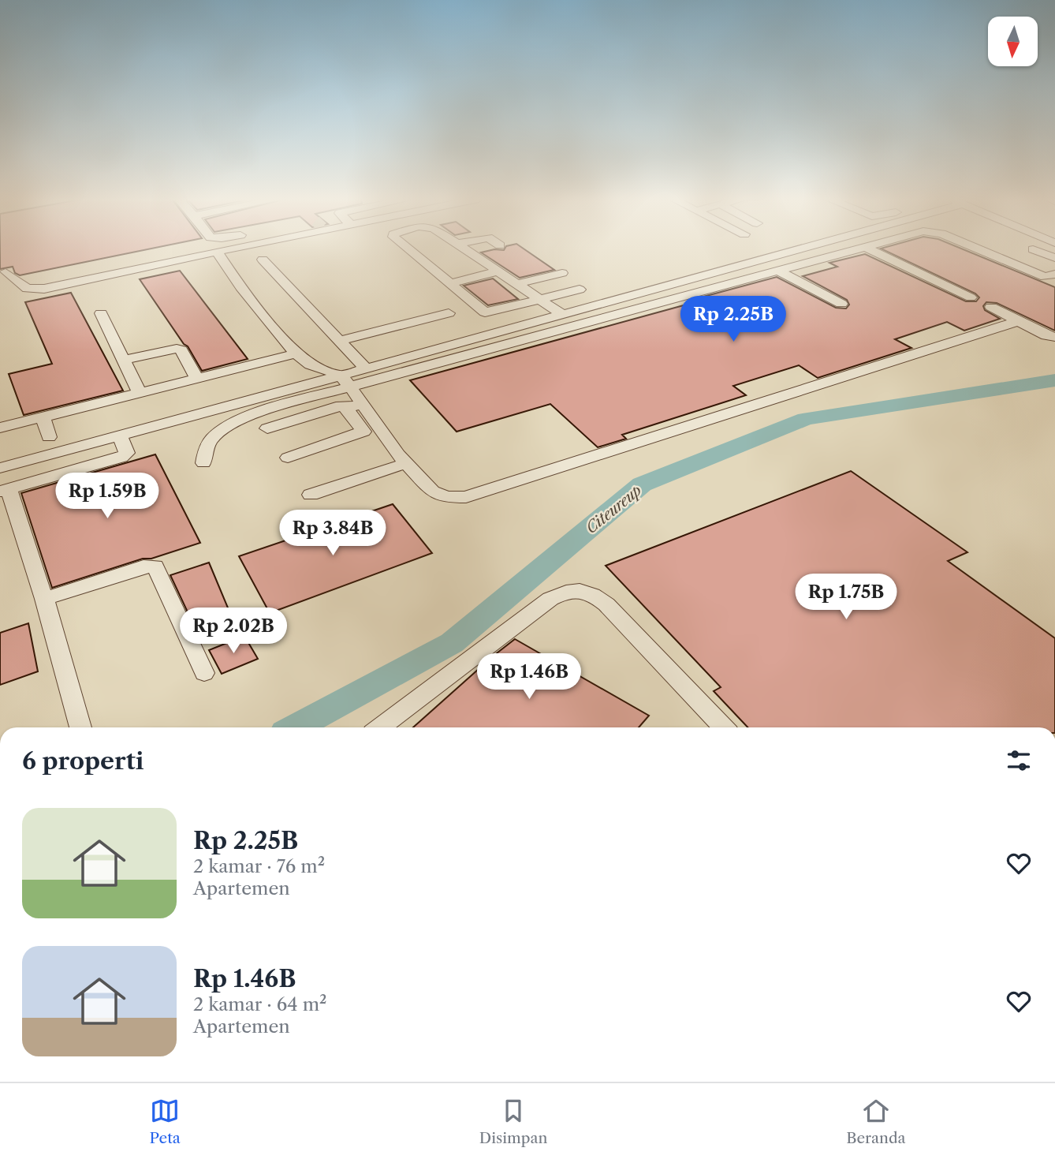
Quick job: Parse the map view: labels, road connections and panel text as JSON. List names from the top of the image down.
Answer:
{
  "water": ["Citeureup"],
  "north": "bottom",
  "page": {
    "price": [
      "Rp 2.25B",
      "Rp 1.59B",
      "Rp 3.84B",
      "Rp 1.75B",
      "Rp 2.02B",
      "Rp 1.46B"
    ],
    "heading": "6 properti",
    "list": [
      {
        "name": "Rp 2.25B",
        "note": "2 kamar · 76 m² · Apartemen"
      },
      {
        "name": "Rp 1.46B",
        "note": "2 kamar · 64 m² · Apartemen"
      }
    ],
    "tabs": ["Peta", "Disimpan", "Beranda"]
  }
}
